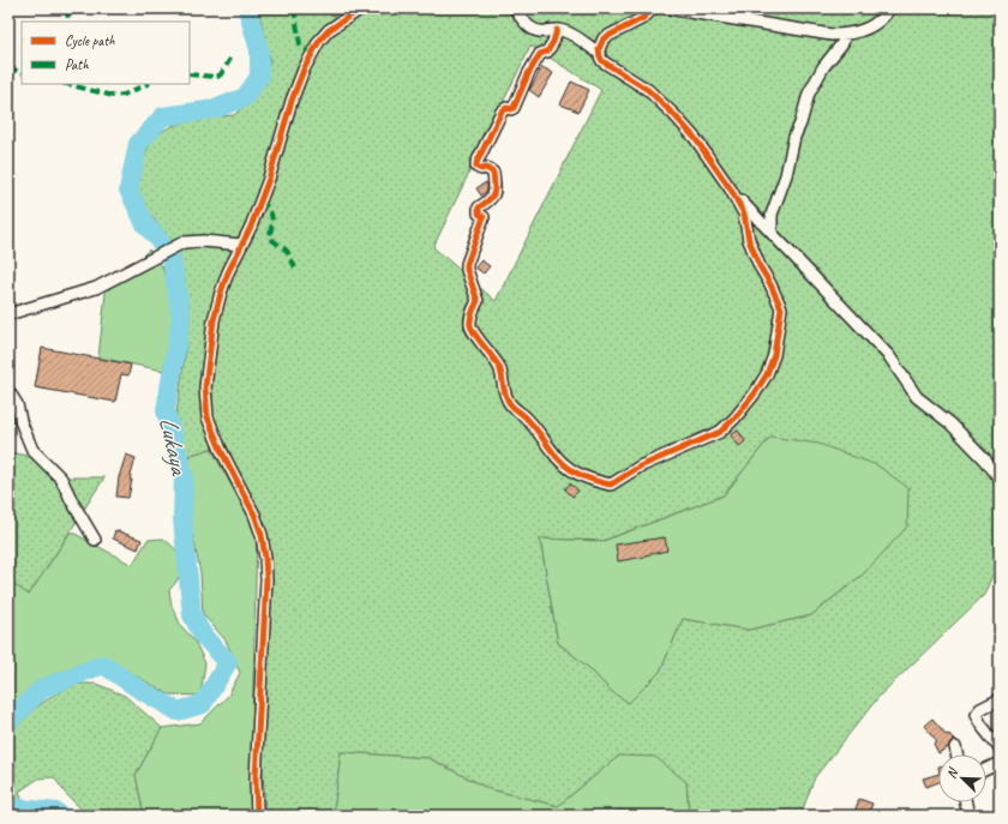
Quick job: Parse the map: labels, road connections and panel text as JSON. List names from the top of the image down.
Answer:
{
  "water": ["Lukaya"],
  "legend": ["Cycle path", "Path"],
  "north": "top left"
}
